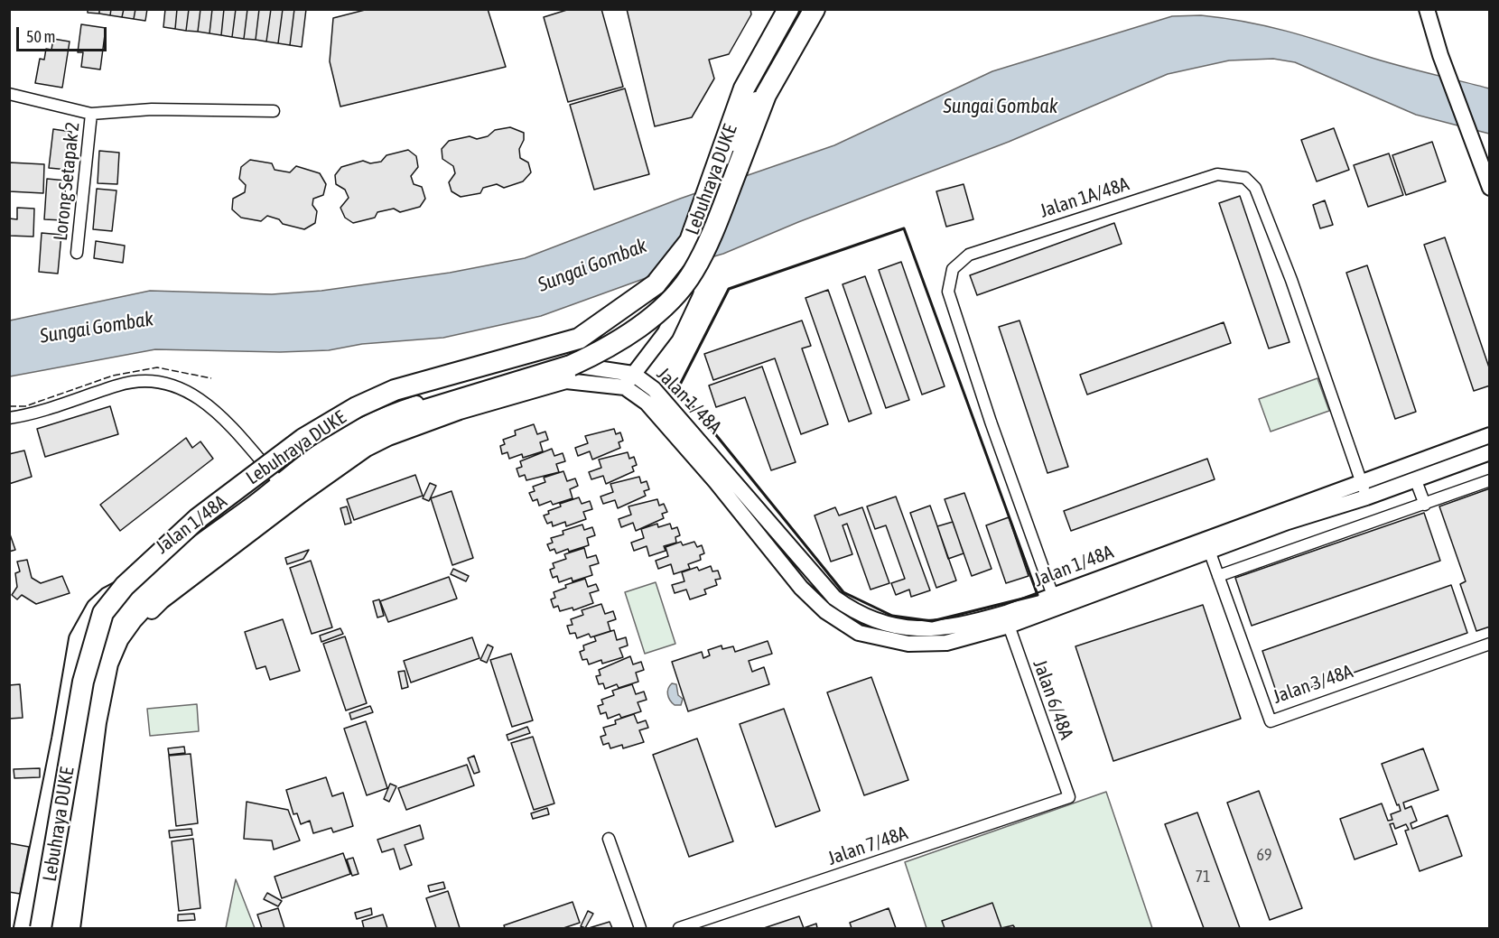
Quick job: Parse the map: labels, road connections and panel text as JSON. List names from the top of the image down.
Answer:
{
  "streets": {
    "highway": ["Lebuhraya DUKE"],
    "main road": ["Jalan 1/48A"],
    "street": [
      "Lorong Setapak 2",
      "Jalan 1A/48A",
      "Jalan 3/48A",
      "Jalan 6/48A",
      "Jalan 7/48A"
    ]
  },
  "crossings": [
    ["Jalan 1A/48A", "Jalan 1/48A"],
    ["Jalan 1/48A", "Jalan 3/48A"],
    ["Jalan 1/48A", "Jalan 6/48A"],
    ["Jalan 6/48A", "Jalan 7/48A"]
  ],
  "water": ["Sungai Gombak"],
  "house_numbers": ["69", "71"],
  "scale_bar": "50 m"
}
